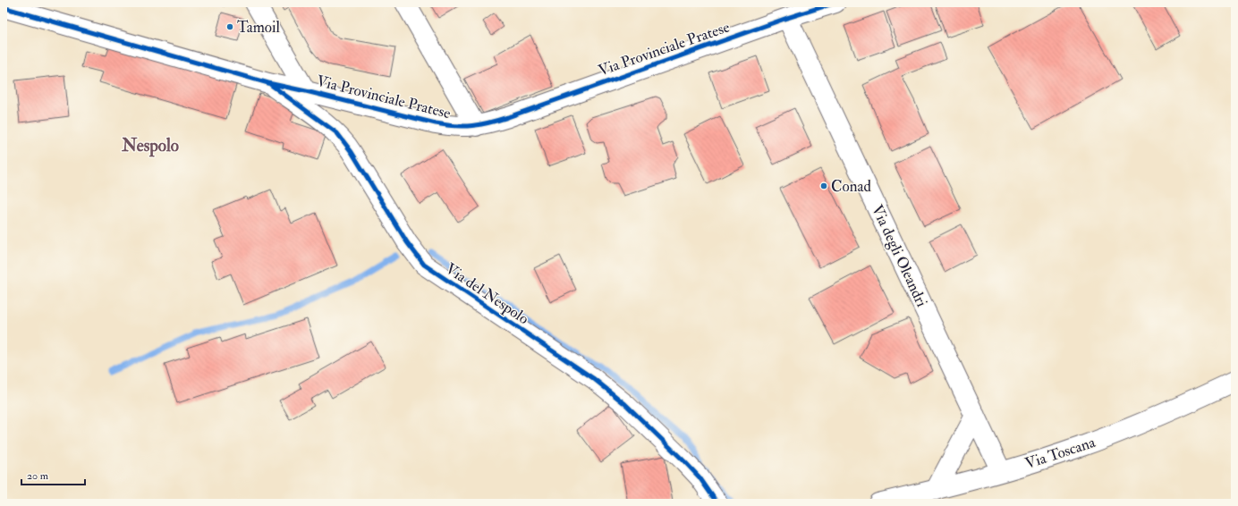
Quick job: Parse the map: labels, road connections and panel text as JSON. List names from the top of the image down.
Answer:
{
  "streets": {
    "street": [
      "Via Provinciale Pratese",
      "Via degli Oleandri",
      "Via del Nespolo",
      "Via Toscana"
    ]
  },
  "crossings": [
    ["Via Provinciale Pratese", "Via degli Oleandri"],
    ["Via Provinciale Pratese", "Via del Nespolo"],
    ["Via degli Oleandri", "Via Toscana"]
  ],
  "districts": ["Nespolo"],
  "places": ["Tamoil", "Conad"],
  "scale_bar": "20 m"
}
